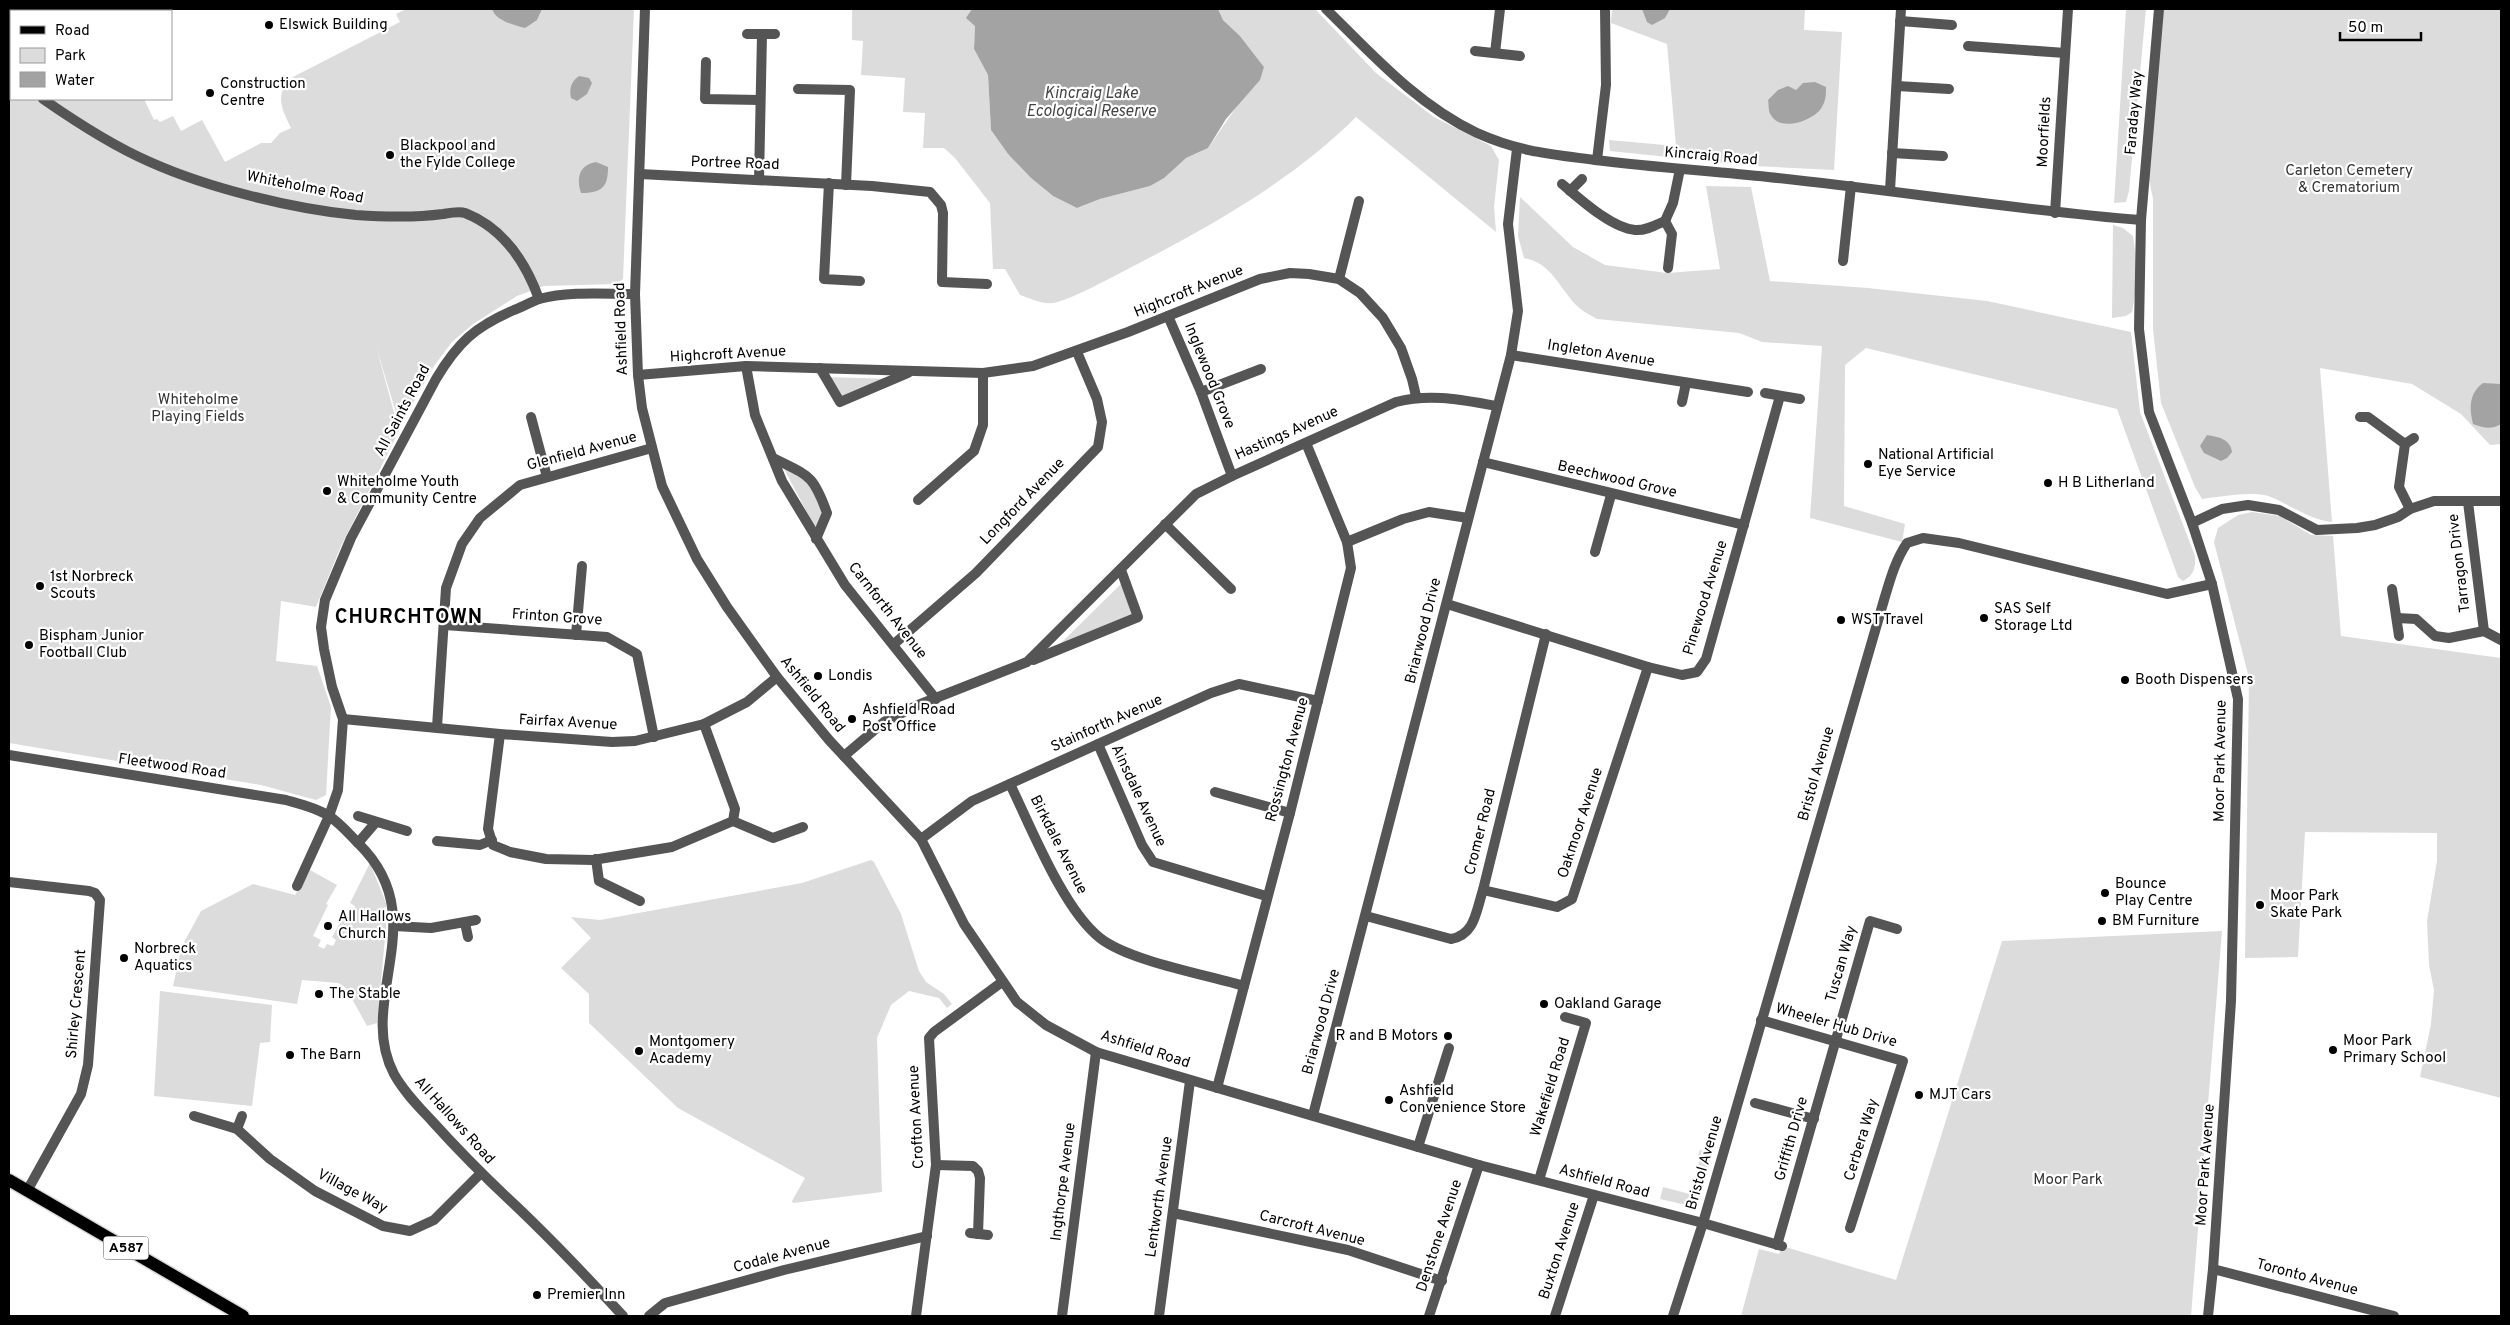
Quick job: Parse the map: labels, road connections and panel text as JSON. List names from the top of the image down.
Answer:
{
  "streets": {
    "main road": ["A587"],
    "street": [
      "Faraday Way",
      "Moorfields",
      "Kincraig Road",
      "Portree Road",
      "Whiteholme Road",
      "Highcroft Avenue",
      "Ashfield Road",
      "Ingleton Avenue",
      "Inglewood Grove",
      "All Saints Road",
      "Hastings Avenue",
      "Glenfield Avenue",
      "Beechwood Grove",
      "Longford Avenue",
      "Tarragon Drive",
      "Pinewood Avenue",
      "Carnforth Avenue",
      "Frinton Grove",
      "Briarwood Drive",
      "Fairfax Avenue",
      "Stainforth Avenue",
      "Rossington Avenue",
      "Moor Park Avenue",
      "Fleetwood Road",
      "Bristol Avenue",
      "Ainsdale Avenue",
      "Oakmoor Avenue",
      "Cromer Road",
      "Birkdale Avenue",
      "Tuscan Way",
      "Shirley Crescent",
      "Wheeler Hub Drive",
      "Wakefield Road",
      "Crofton Avenue",
      "All Hallows Road",
      "Griffith Drive",
      "Cerbera Way",
      "Ingthorpe Avenue",
      "Village Way",
      "Lentworth Avenue",
      "Carcroft Avenue",
      "Denstone Avenue",
      "Buxton Avenue",
      "Codale Avenue",
      "Toronto Avenue"
    ]
  },
  "crossings": [
    ["Faraday Way", "Kincraig Road"],
    ["Faraday Way", "Moor Park Avenue"],
    ["Moorfields", "Kincraig Road"],
    ["Kincraig Road", "Briarwood Drive"],
    ["Kincraig Road", "Moor Park Avenue"],
    ["Portree Road", "Ashfield Road"],
    ["Whiteholme Road", "All Saints Road"],
    ["Highcroft Avenue", "Ashfield Road"],
    ["Highcroft Avenue", "Inglewood Grove"],
    ["Highcroft Avenue", "Hastings Avenue"],
    ["Highcroft Avenue", "Longford Avenue"],
    ["Highcroft Avenue", "Carnforth Avenue"],
    ["Ashfield Road", "All Saints Road"],
    ["Ashfield Road", "Hastings Avenue"],
    ["Ashfield Road", "Glenfield Avenue"],
    ["Ashfield Road", "Briarwood Drive"],
    ["Ashfield Road", "Fairfax Avenue"],
    ["Ashfield Road", "Stainforth Avenue"],
    ["Ashfield Road", "Rossington Avenue"],
    ["Ashfield Road", "Bristol Avenue"],
    ["Ashfield Road", "Wakefield Road"],
    ["Ashfield Road", "Crofton Avenue"],
    ["Ashfield Road", "Griffith Drive"],
    ["Ashfield Road", "Ingthorpe Avenue"],
    ["Ashfield Road", "Lentworth Avenue"],
    ["Ashfield Road", "Denstone Avenue"],
    ["Ashfield Road", "Buxton Avenue"],
    ["Ingleton Avenue", "Briarwood Drive"],
    ["Inglewood Grove", "Hastings Avenue"],
    ["All Saints Road", "Fairfax Avenue"],
    ["All Saints Road", "Fleetwood Road"],
    ["All Saints Road", "All Hallows Road"],
    ["Hastings Avenue", "Carnforth Avenue"],
    ["Hastings Avenue", "Briarwood Drive"],
    ["Hastings Avenue", "Rossington Avenue"],
    ["Glenfield Avenue", "Frinton Grove"],
    ["Glenfield Avenue", "Fairfax Avenue"],
    ["Beechwood Grove", "Pinewood Avenue"],
    ["Beechwood Grove", "Briarwood Drive"],
    ["Longford Avenue", "Carnforth Avenue"],
    ["Tarragon Drive", "Moor Park Avenue"],
    ["Pinewood Avenue", "Briarwood Drive"],
    ["Pinewood Avenue", "Oakmoor Avenue"],
    ["Pinewood Avenue", "Cromer Road"],
    ["Frinton Grove", "Fairfax Avenue"],
    ["Briarwood Drive", "Cromer Road"],
    ["Stainforth Avenue", "Rossington Avenue"],
    ["Stainforth Avenue", "Ainsdale Avenue"],
    ["Stainforth Avenue", "Birkdale Avenue"],
    ["Rossington Avenue", "Ainsdale Avenue"],
    ["Rossington Avenue", "Birkdale Avenue"],
    ["Moor Park Avenue", "Bristol Avenue"],
    ["Moor Park Avenue", "Toronto Avenue"],
    ["Fleetwood Road", "All Hallows Road"],
    ["Bristol Avenue", "Wheeler Hub Drive"],
    ["Oakmoor Avenue", "Cromer Road"],
    ["Tuscan Way", "Wheeler Hub Drive"],
    ["Tuscan Way", "Griffith Drive"],
    ["Shirley Crescent", "A587"],
    ["Wheeler Hub Drive", "Griffith Drive"],
    ["Wheeler Hub Drive", "Cerbera Way"],
    ["Crofton Avenue", "Codale Avenue"],
    ["All Hallows Road", "Village Way"],
    ["Lentworth Avenue", "Carcroft Avenue"],
    ["Carcroft Avenue", "Denstone Avenue"]
  ],
  "districts": ["CHURCHTOWN"],
  "water": ["Kincraig Lake Ecological Reserve"],
  "parks": ["Carleton Cemetery & Crematorium", "Whiteholme Playing Fields", "Moor Park"],
  "places": [
    "Elswick Building",
    "Construction Centre",
    "Blackpool and the Fylde College",
    "National Artificial Eye Service",
    "H B Litherland",
    "Whiteholme Youth & Community Centre",
    "1st Norbreck Scouts",
    "SAS Self Storage Ltd",
    "WST Travel",
    "Bispham Junior Football Club",
    "Londis",
    "Booth Dispensers",
    "Ashfield Road Post Office",
    "Bounce Play Centre",
    "Moor Park Skate Park",
    "BM Furniture",
    "All Hallows Church",
    "Norbreck Aquatics",
    "The Stable",
    "Oakland Garage",
    "R and B Motors",
    "Moor Park Primary School",
    "Montgomery Academy",
    "The Barn",
    "MJT Cars",
    "Ashfield Convenience Store",
    "Premier Inn"
  ],
  "legend": ["Road", "Park", "Water"],
  "scale_bar": "50 m"
}
